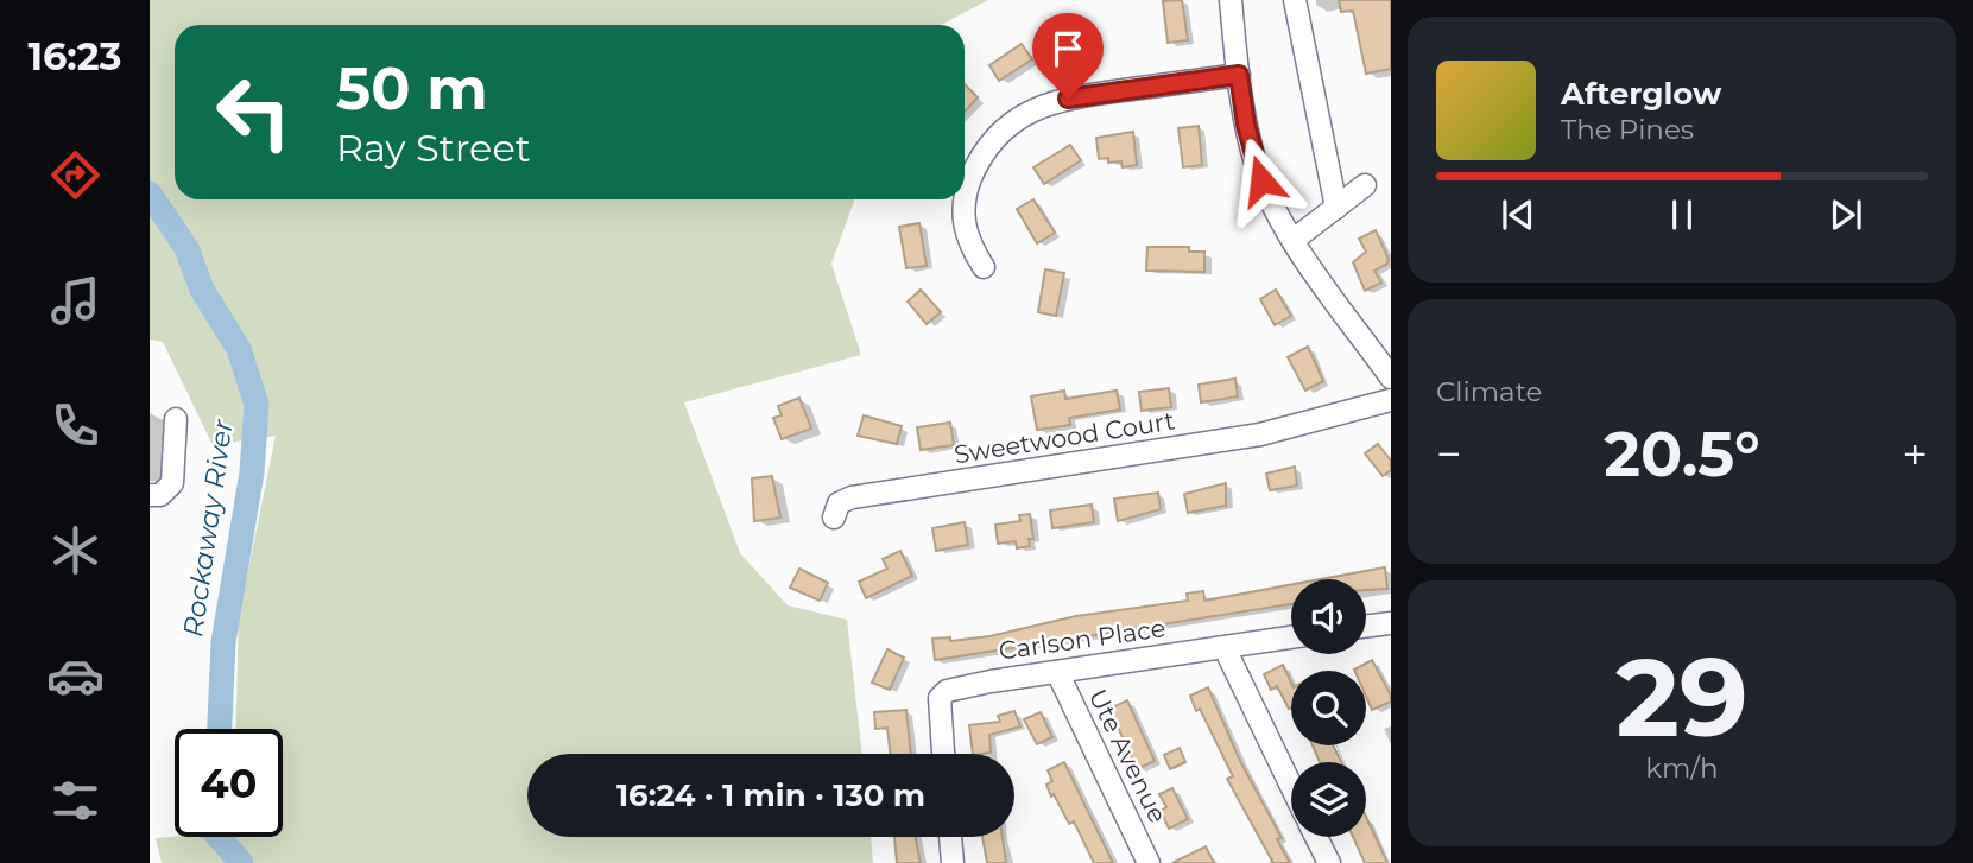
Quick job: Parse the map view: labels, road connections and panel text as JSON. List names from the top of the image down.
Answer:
{
  "streets": {
    "street": ["Sweetwood Court", "Carlson Place", "Ute Avenue"]
  },
  "crossings": [
    ["Carlson Place", "Ute Avenue"]
  ],
  "water": ["Rockaway River"],
  "page": {
    "tabs": "16:23",
    "turn": ["50 m", "Ray Street"],
    "song": ["Afterglow", "The Pines"],
    "tile": [
      "Climate",
      ["29", "km/h"]
    ],
    "heat": ["−", "20.5°", "+"],
    "limit": "40",
    "trip": "16:24 · 1 min · 130 m"
  }
}
